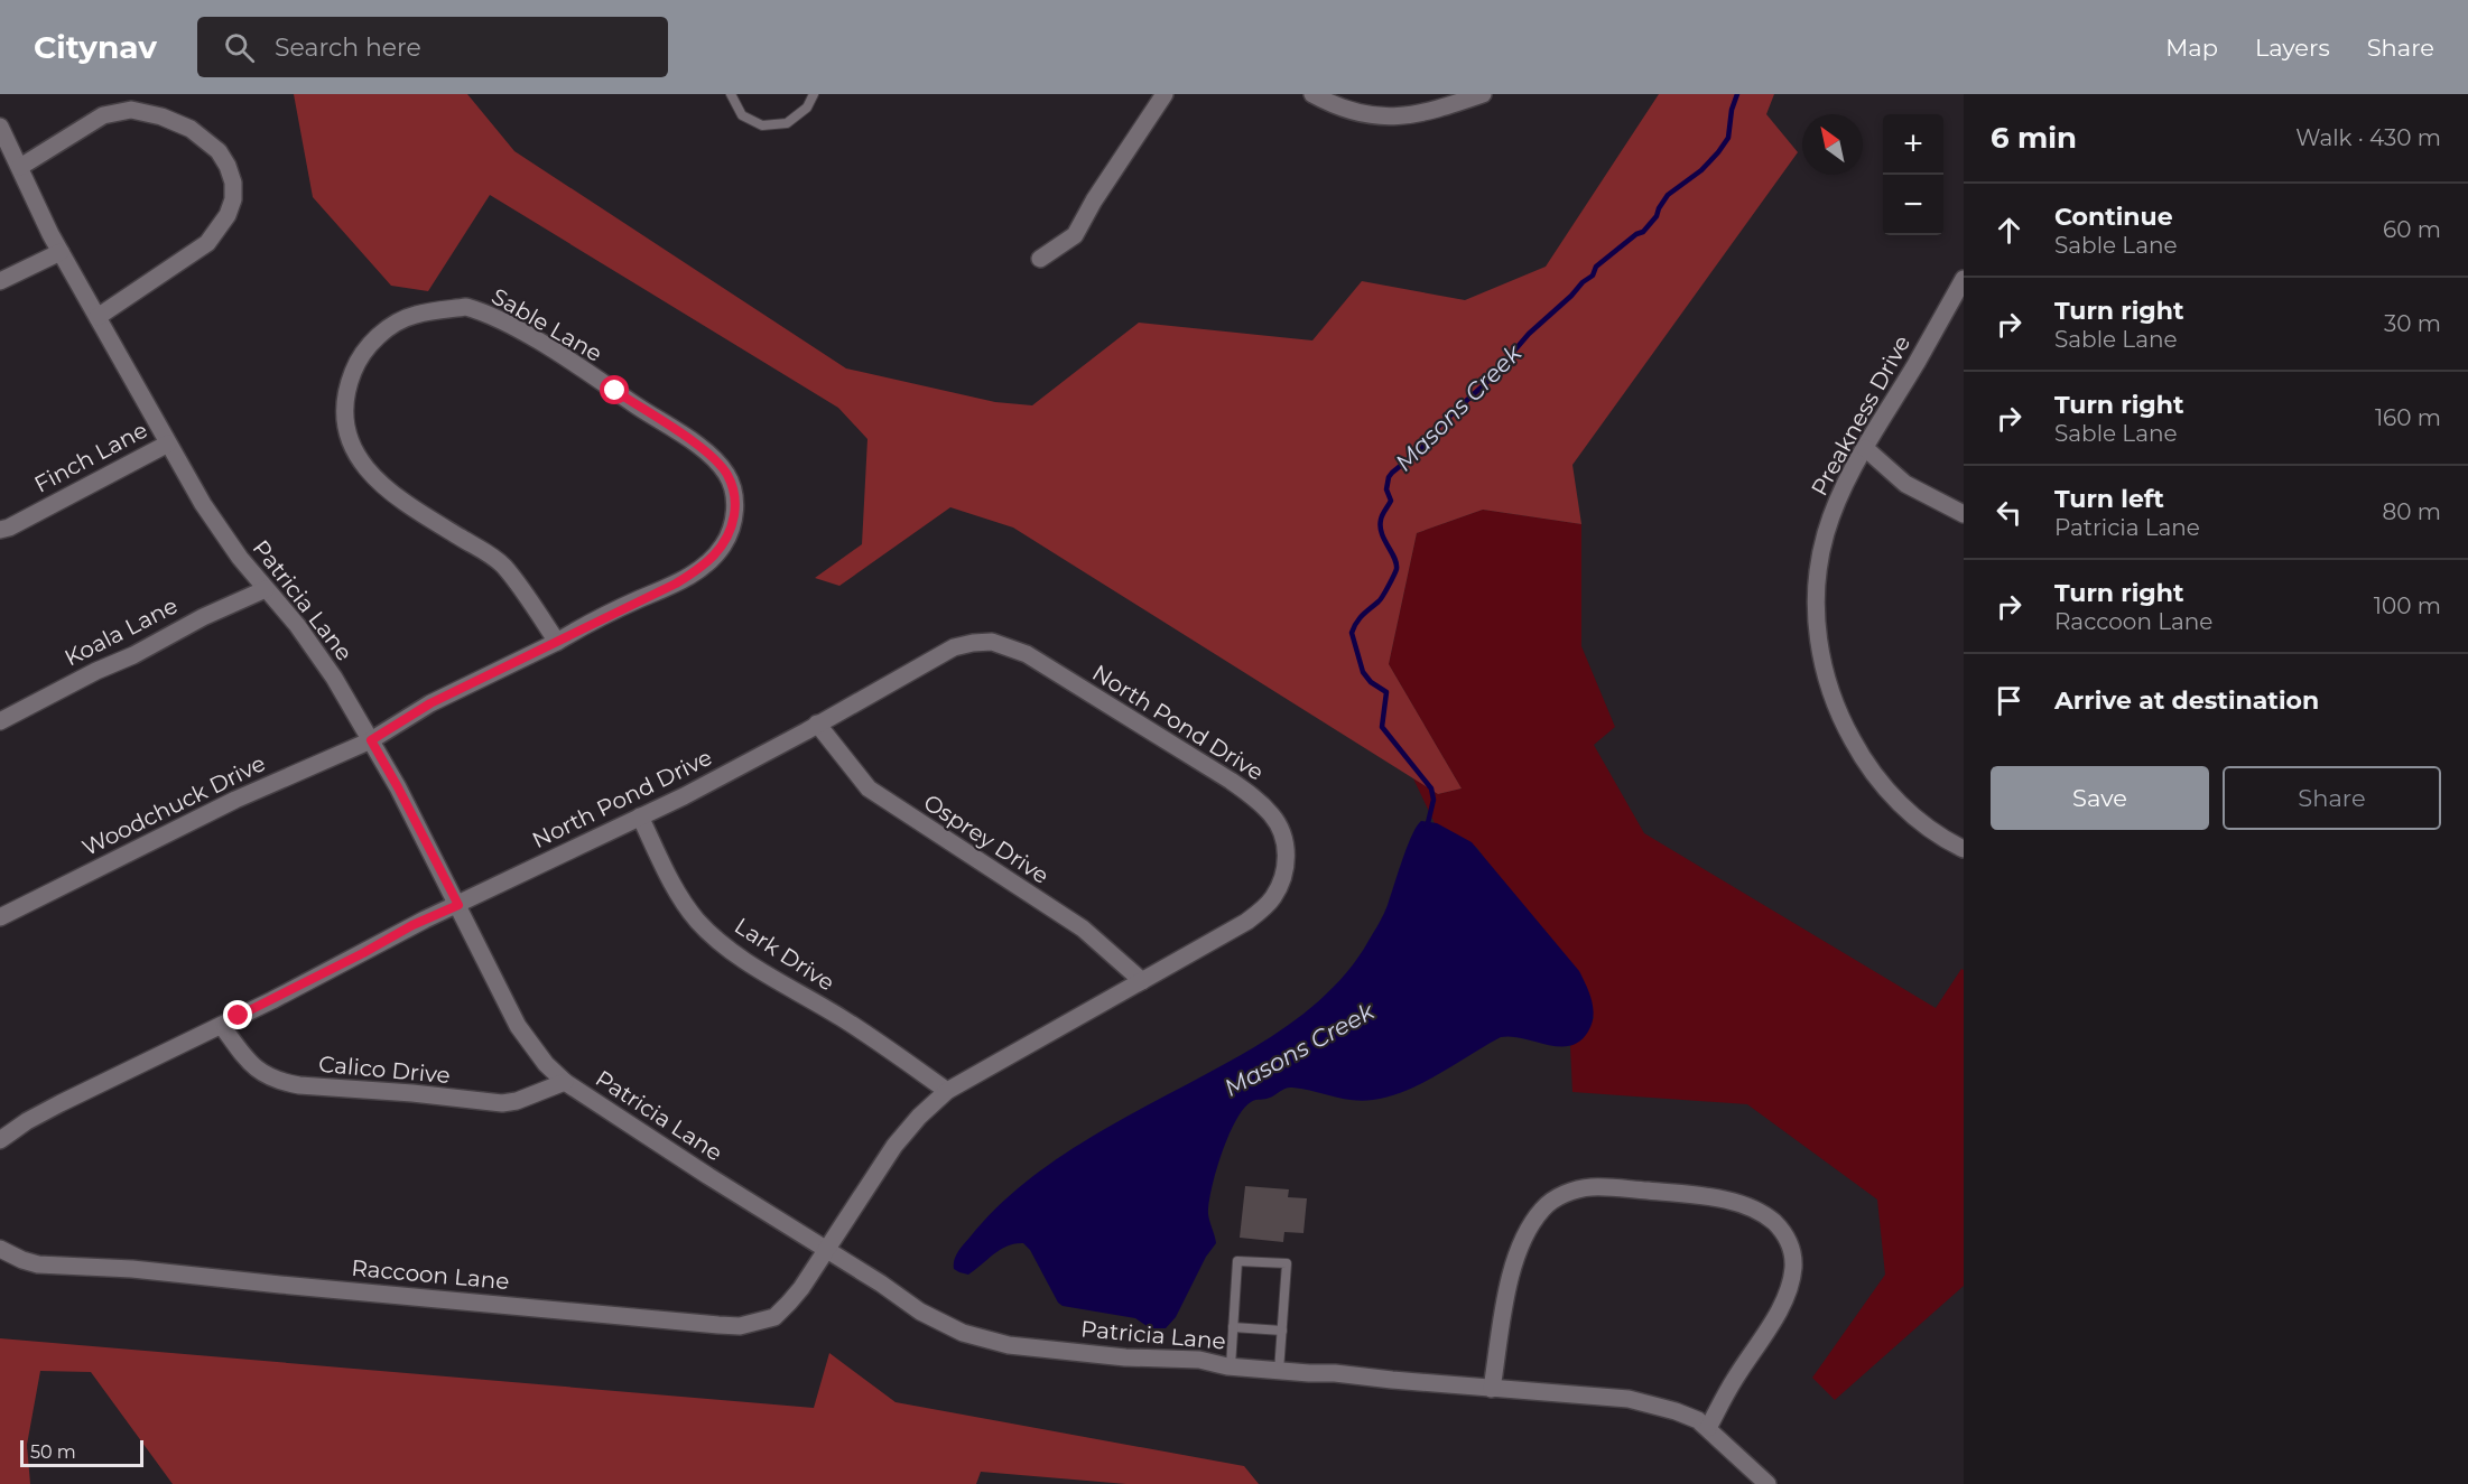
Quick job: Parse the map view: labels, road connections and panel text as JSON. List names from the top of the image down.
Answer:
{
  "streets": {
    "street": [
      "Sable Lane",
      "Preakness Drive",
      "Finch Lane",
      "Patricia Lane",
      "Koala Lane",
      "North Pond Drive",
      "Woodchuck Drive",
      "Osprey Drive",
      "Lark Drive",
      "Calico Drive",
      "Raccoon Lane"
    ]
  },
  "crossings": [
    ["Sable Lane", "Patricia Lane"],
    ["Sable Lane", "Woodchuck Drive"],
    ["Finch Lane", "Patricia Lane"],
    ["Patricia Lane", "Koala Lane"],
    ["Patricia Lane", "North Pond Drive"],
    ["Patricia Lane", "Woodchuck Drive"],
    ["Patricia Lane", "Calico Drive"],
    ["Patricia Lane", "Raccoon Lane"],
    ["North Pond Drive", "Osprey Drive"],
    ["North Pond Drive", "Lark Drive"],
    ["North Pond Drive", "Raccoon Lane"]
  ],
  "water": ["Masons Creek"],
  "scale_bar": "50 m",
  "north": "top left",
  "page": {
    "header": "Citynav",
    "search": "Search here",
    "nav": ["Map", "Layers", "Share"],
    "heading": ["6 min", "Walk · 430 m"],
    "map_buttons": ["+", "−"],
    "list": [
      ["Continue", "Sable Lane", "60 m"],
      ["Turn right", "Sable Lane", "30 m"],
      ["Turn right", "Sable Lane", "160 m"],
      ["Turn left", "Patricia Lane", "80 m"],
      ["Turn right", "Raccoon Lane", "100 m"],
      "Arrive at destination"
    ],
    "buttons": ["Save", "Share"],
    "scale": "50 m"
  }
}
